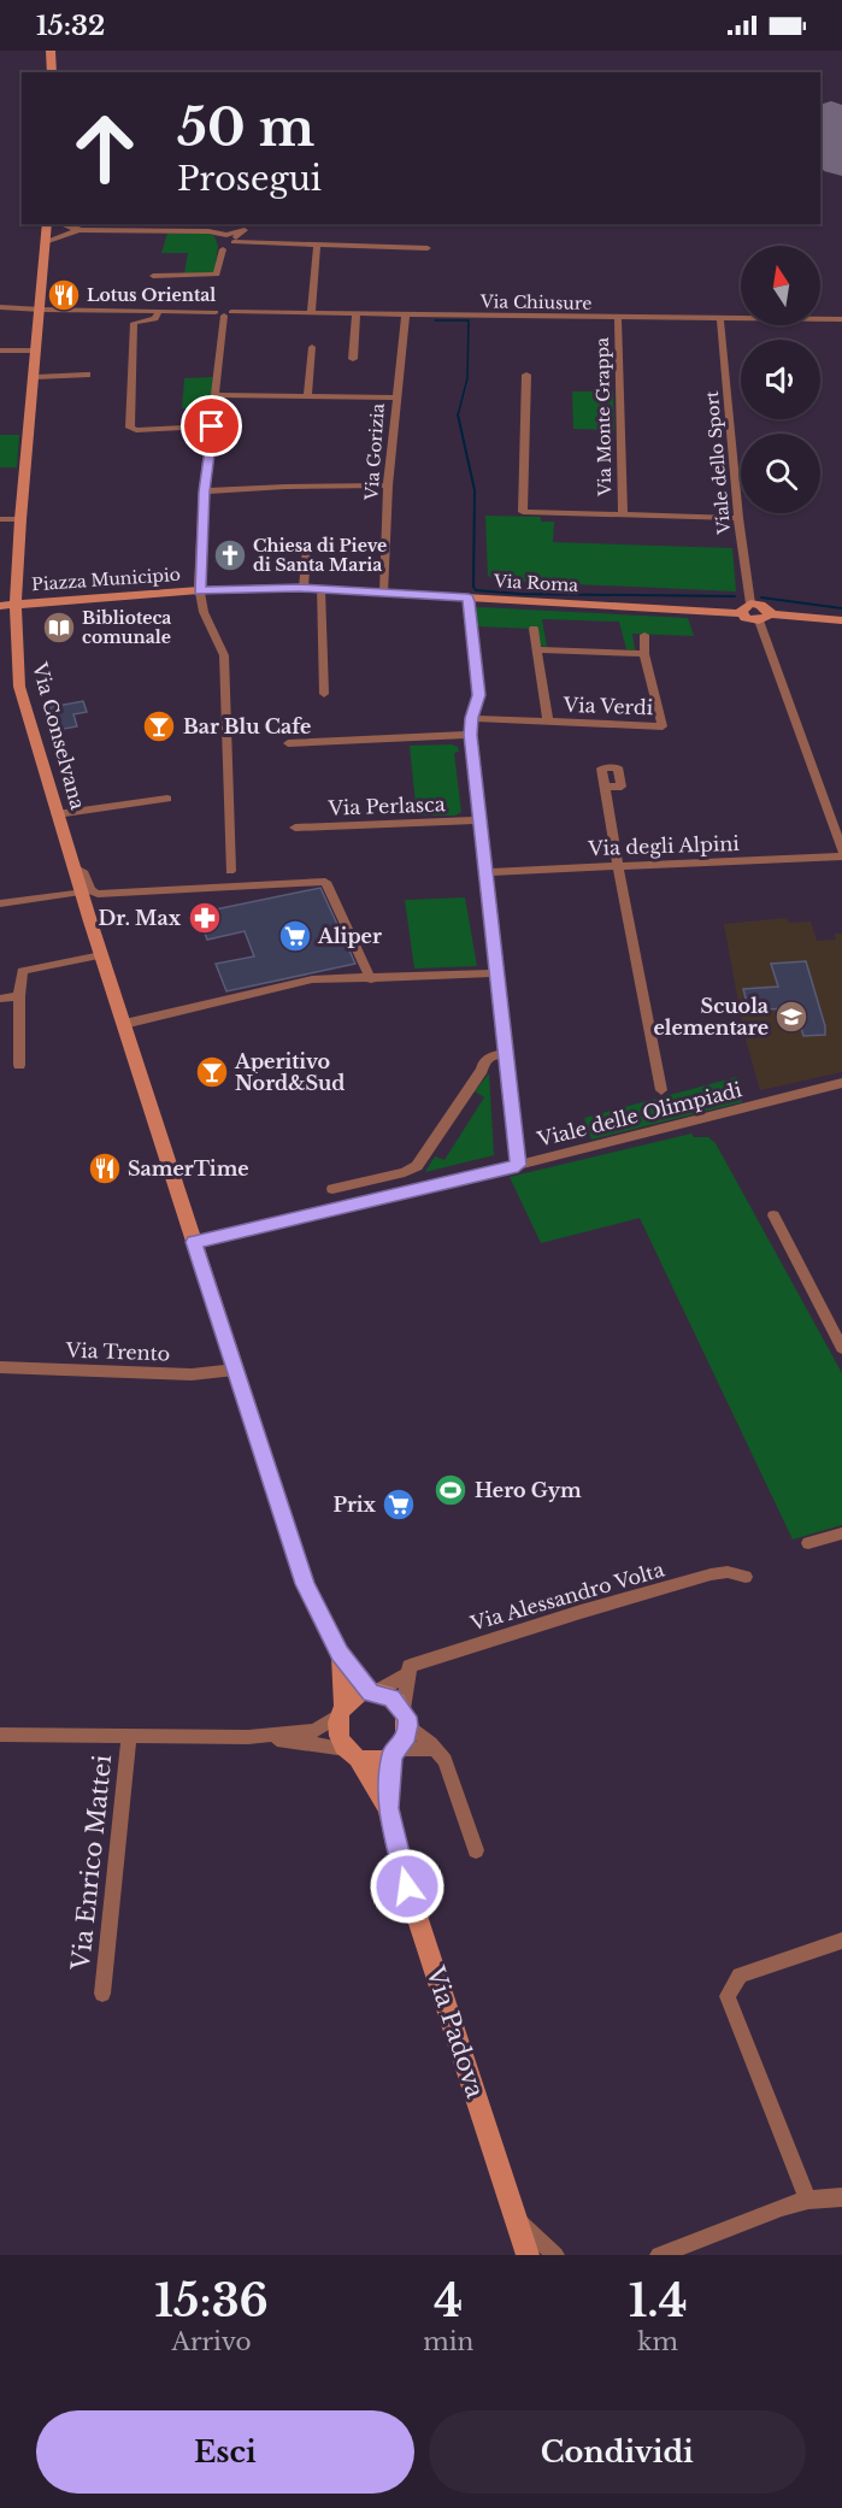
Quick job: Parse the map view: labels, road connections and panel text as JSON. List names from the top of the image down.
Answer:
{
  "streets": {
    "main road": [
      "Piazza Municipio",
      "Via Roma",
      "Via Conselvana",
      "Via Padova"
    ],
    "street": [
      "Via Chiusure",
      "Via Monte Grappa",
      "Via Gorizia",
      "Viale dello Sport",
      "Via Verdi",
      "Via Perlasca",
      "Via degli Alpini",
      "Viale delle Olimpiadi",
      "Via Trento",
      "Via Alessandro Volta",
      "Via Enrico Mattei"
    ]
  },
  "crossings": [
    ["Via Chiusure", "Via Monte Grappa"],
    ["Via Chiusure", "Via Gorizia"],
    ["Via Chiusure", "Viale dello Sport"],
    ["Via Chiusure", "Via Conselvana"],
    ["Via Monte Grappa", "Viale dello Sport"],
    ["Via Gorizia", "Via Roma"],
    ["Viale dello Sport", "Via Roma"],
    ["Piazza Municipio", "Via Roma"],
    ["Piazza Municipio", "Via Conselvana"],
    ["Via Conselvana", "Viale delle Olimpiadi"],
    ["Via Alessandro Volta", "Via Enrico Mattei"],
    ["Via Alessandro Volta", "Via Padova"],
    ["Via Enrico Mattei", "Via Padova"]
  ],
  "places": {
    "restaurant": ["Lotus Oriental", "SamerTime"],
    "church": ["Chiesa di Pieve di Santa Maria"],
    "library": ["Biblioteca comunale"],
    "bar": ["Bar Blu Cafe", "Aperitivo Nord&Sud"],
    "pharmacy": ["Dr. Max"],
    "supermarket": ["Aliper", "Prix"],
    "school or university": ["Scuola elementare"],
    "sports": ["Hero Gym"]
  },
  "north": "top",
  "page": {
    "status": "15:32",
    "turn": ["50 m", "Prosegui"],
    "eta": [
      "15:36",
      "Arrivo",
      "4",
      "min",
      "1.4",
      "km"
    ],
    "buttons": ["Esci", "Condividi"]
  }
}
